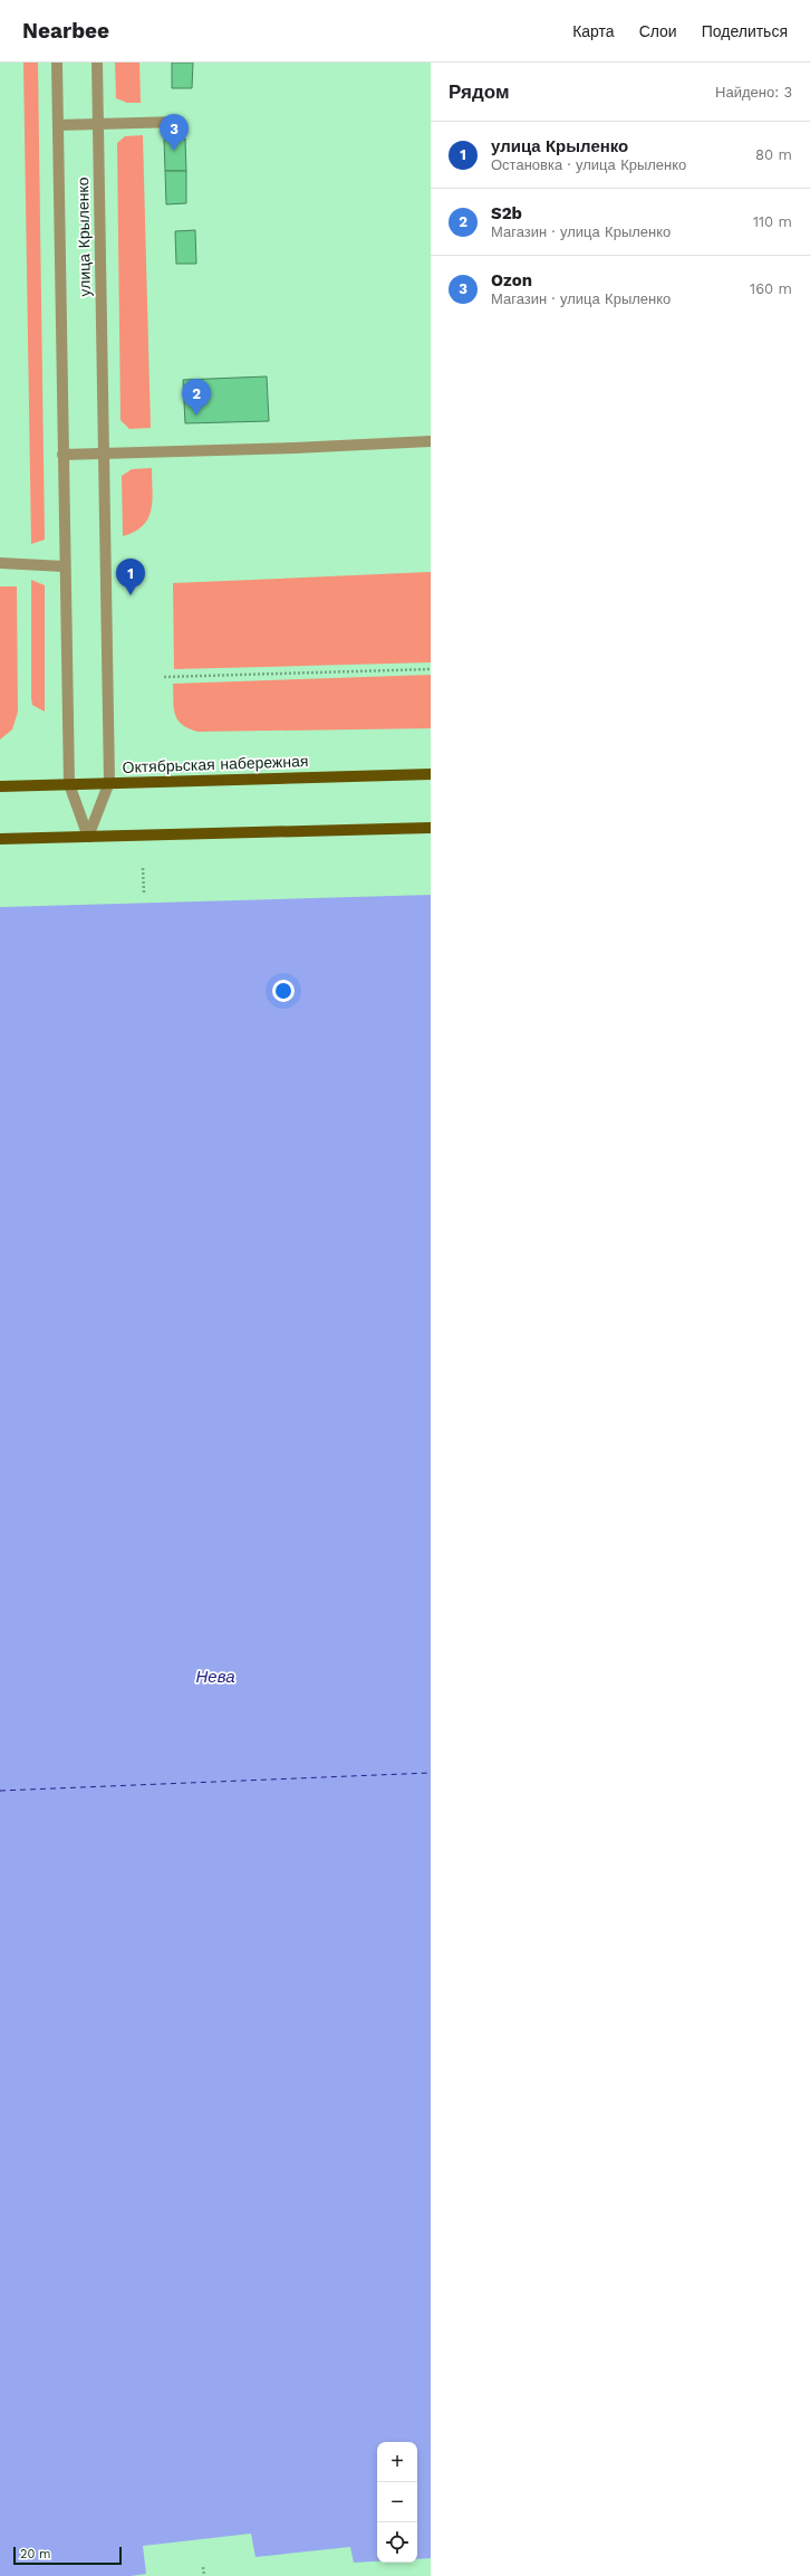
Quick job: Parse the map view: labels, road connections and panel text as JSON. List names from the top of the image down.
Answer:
{
  "streets": {
    "main road": ["Октябрьская набережная"],
    "street": ["улица Крыленко"]
  },
  "crossings": [
    ["улица Крыленко", "Октябрьская набережная"]
  ],
  "water": ["Нева"],
  "scale_bar": "20 m",
  "page": {
    "header": "Nearbee",
    "nav": ["Карта", "Слои", "Поделиться"],
    "heading": ["Рядом", "Найдено: 3"],
    "pins": ["3", "2", "1"],
    "list": [
      {
        "mark": "1",
        "name": "улица Крыленко",
        "note": "Остановка · улица Крыленко",
        "value": "80 m"
      },
      {
        "mark": "2",
        "name": "S2b",
        "note": "Магазин · улица Крыленко",
        "value": "110 m"
      },
      {
        "mark": "3",
        "name": "Ozon",
        "note": "Магазин · улица Крыленко",
        "value": "160 m"
      }
    ],
    "map_buttons": ["+", "−"],
    "scale": "20 m"
  }
}
